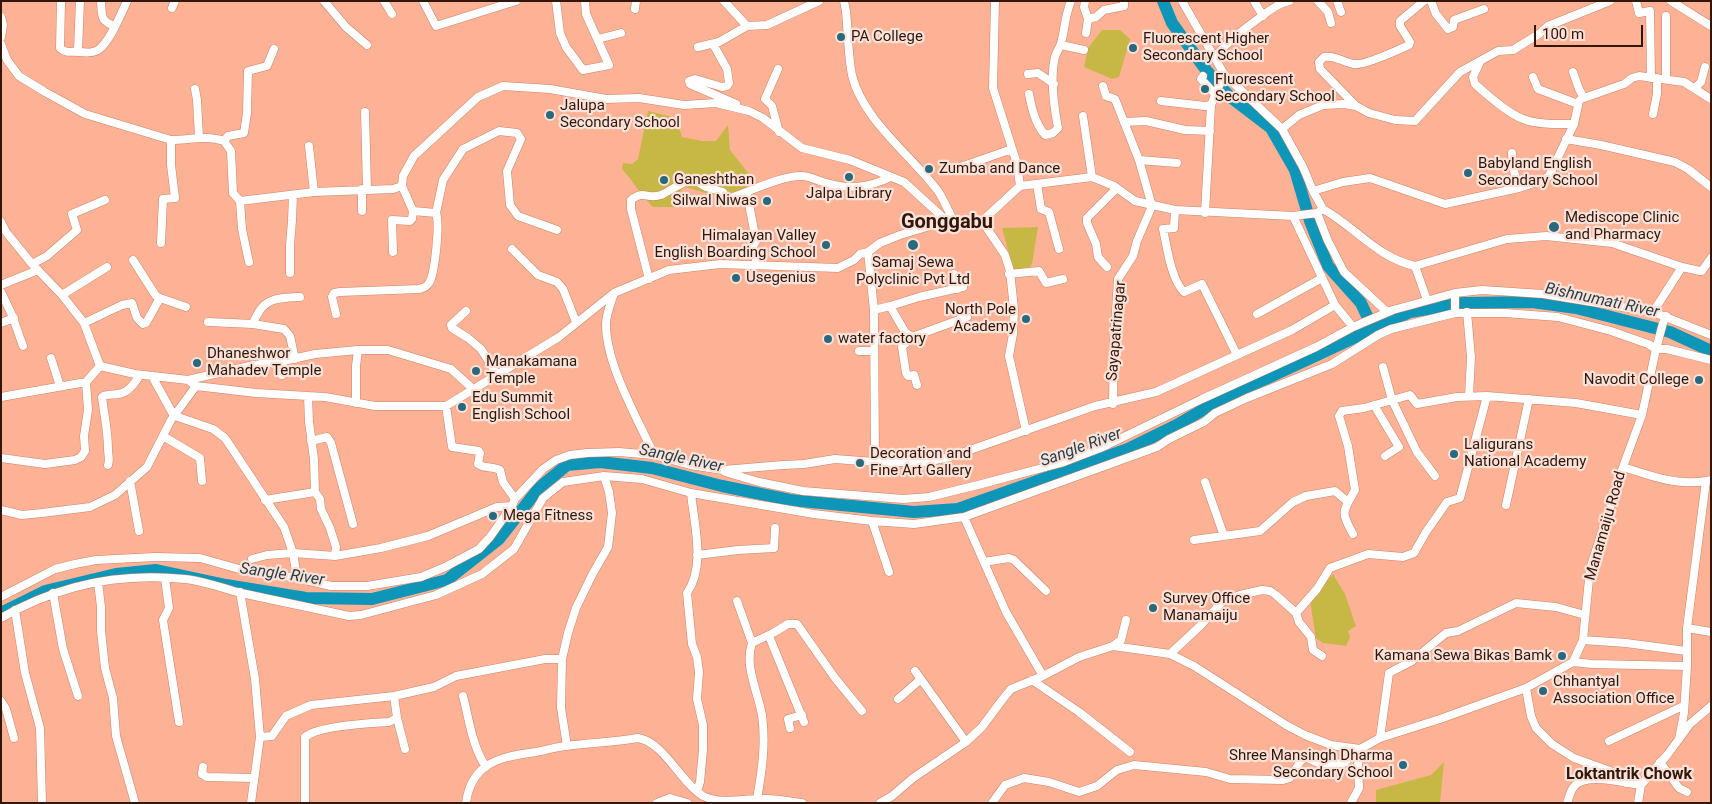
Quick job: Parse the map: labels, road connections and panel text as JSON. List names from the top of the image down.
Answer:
{
  "streets": {
    "street": ["Sayapatrinagar", "Manamaiju Road"]
  },
  "districts": ["Gonggabu", "Loktantrik Chowk"],
  "water": ["Bishnumati River", "Sangle River"],
  "places": [
    "PA College",
    "Fluorescent Higher Secondary School",
    "Fluorescent Secondary School",
    "Jalupa Secondary School",
    "Zumba and Dance",
    "Babyland English Secondary School",
    "Jalpa Library",
    "Ganeshthan",
    "Silwal Niwas",
    "Mediscope Clinic and Pharmacy",
    "Himalayan Valley English Boarding School",
    "Samaj Sewa Polyclinic Pvt Ltd",
    "Usegenius",
    "North Pole Academy",
    "water factory",
    "Dhaneshwor Mahadev Temple",
    "Manakamana Temple",
    "Navodit College",
    "Edu Summit English School",
    "Laligurans National Academy",
    "Decoration and Fine Art Gallery",
    "Mega Fitness",
    "Survey Office Manamaiju",
    "Kamana Sewa Bikas Bamk",
    "Chhantyal Association Office",
    "Shree Mansingh Dharma Secondary School"
  ],
  "scale_bar": "100 m"
}
